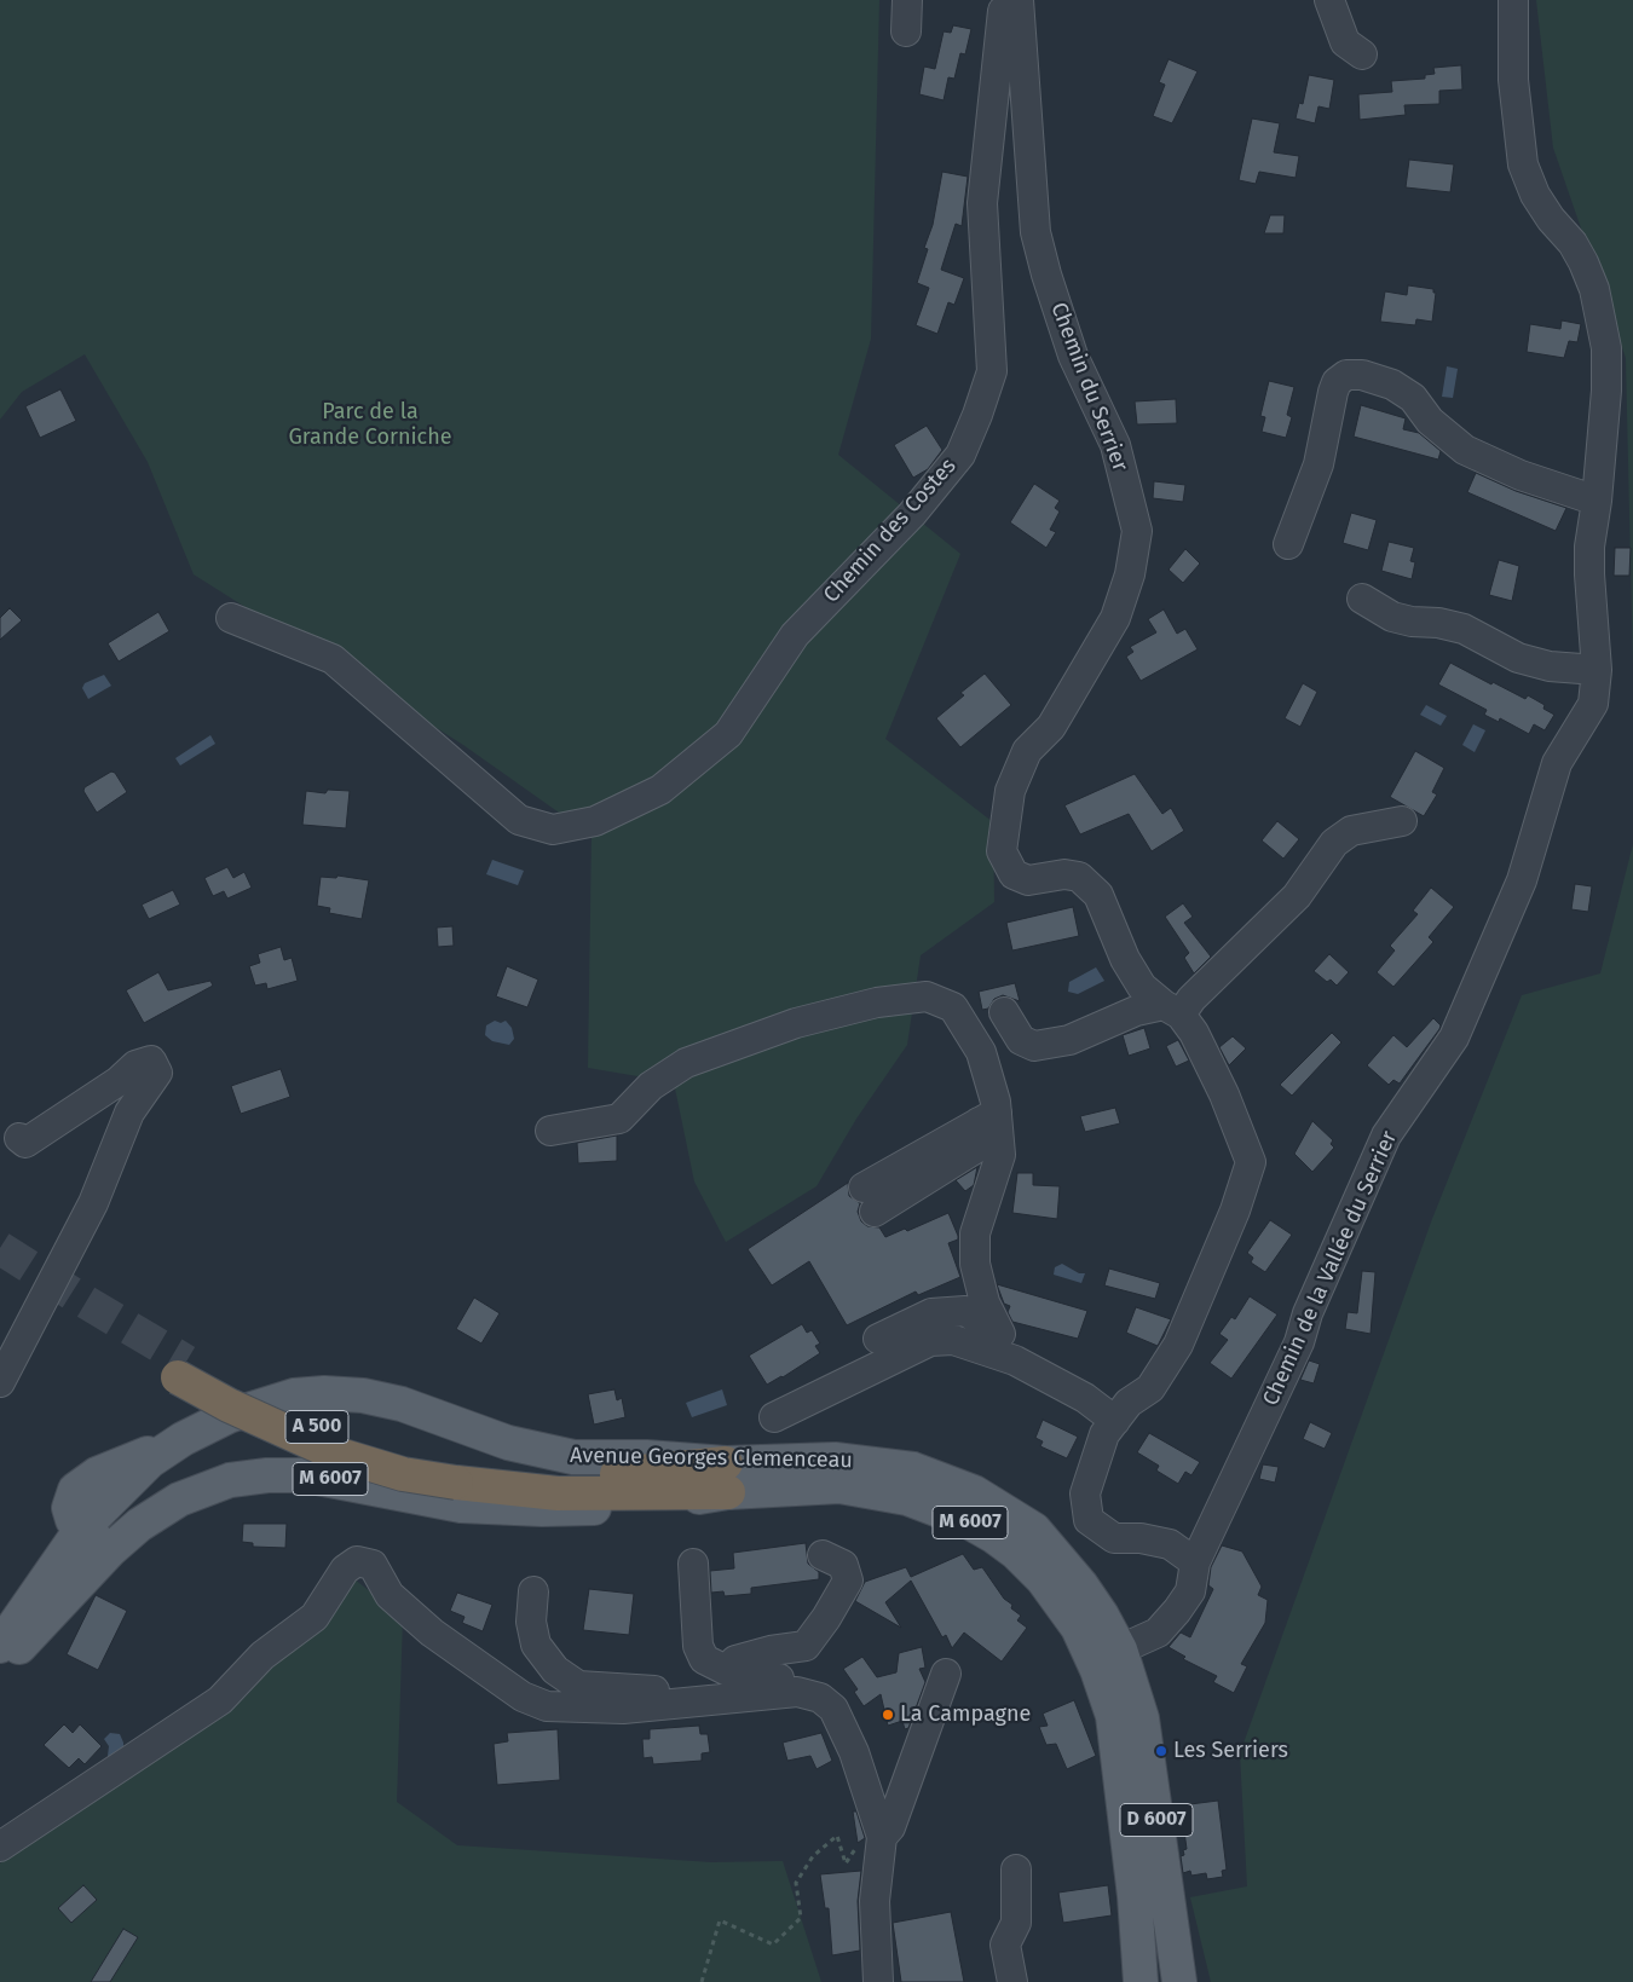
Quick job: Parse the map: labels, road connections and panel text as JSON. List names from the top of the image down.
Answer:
{
  "streets": {
    "highway": ["A 500"],
    "main road": ["Avenue Georges Clemenceau", "M 6007", "D 6007"],
    "street": ["Chemin du Serrier", "Chemin des Costes", "Chemin de la Vallée du Serrier"]
  },
  "crossings": [
    ["Chemin du Serrier", "Chemin des Costes"],
    ["Chemin de la Vallée du Serrier", "Avenue Georges Clemenceau"],
    ["Chemin de la Vallée du Serrier", "D 6007"],
    ["A 500", "Avenue Georges Clemenceau"],
    ["Avenue Georges Clemenceau", "M 6007"],
    ["Avenue Georges Clemenceau", "D 6007"]
  ],
  "parks": ["Parc de la Grande Corniche"],
  "places": ["La Campagne", "Les Serriers"]
}
